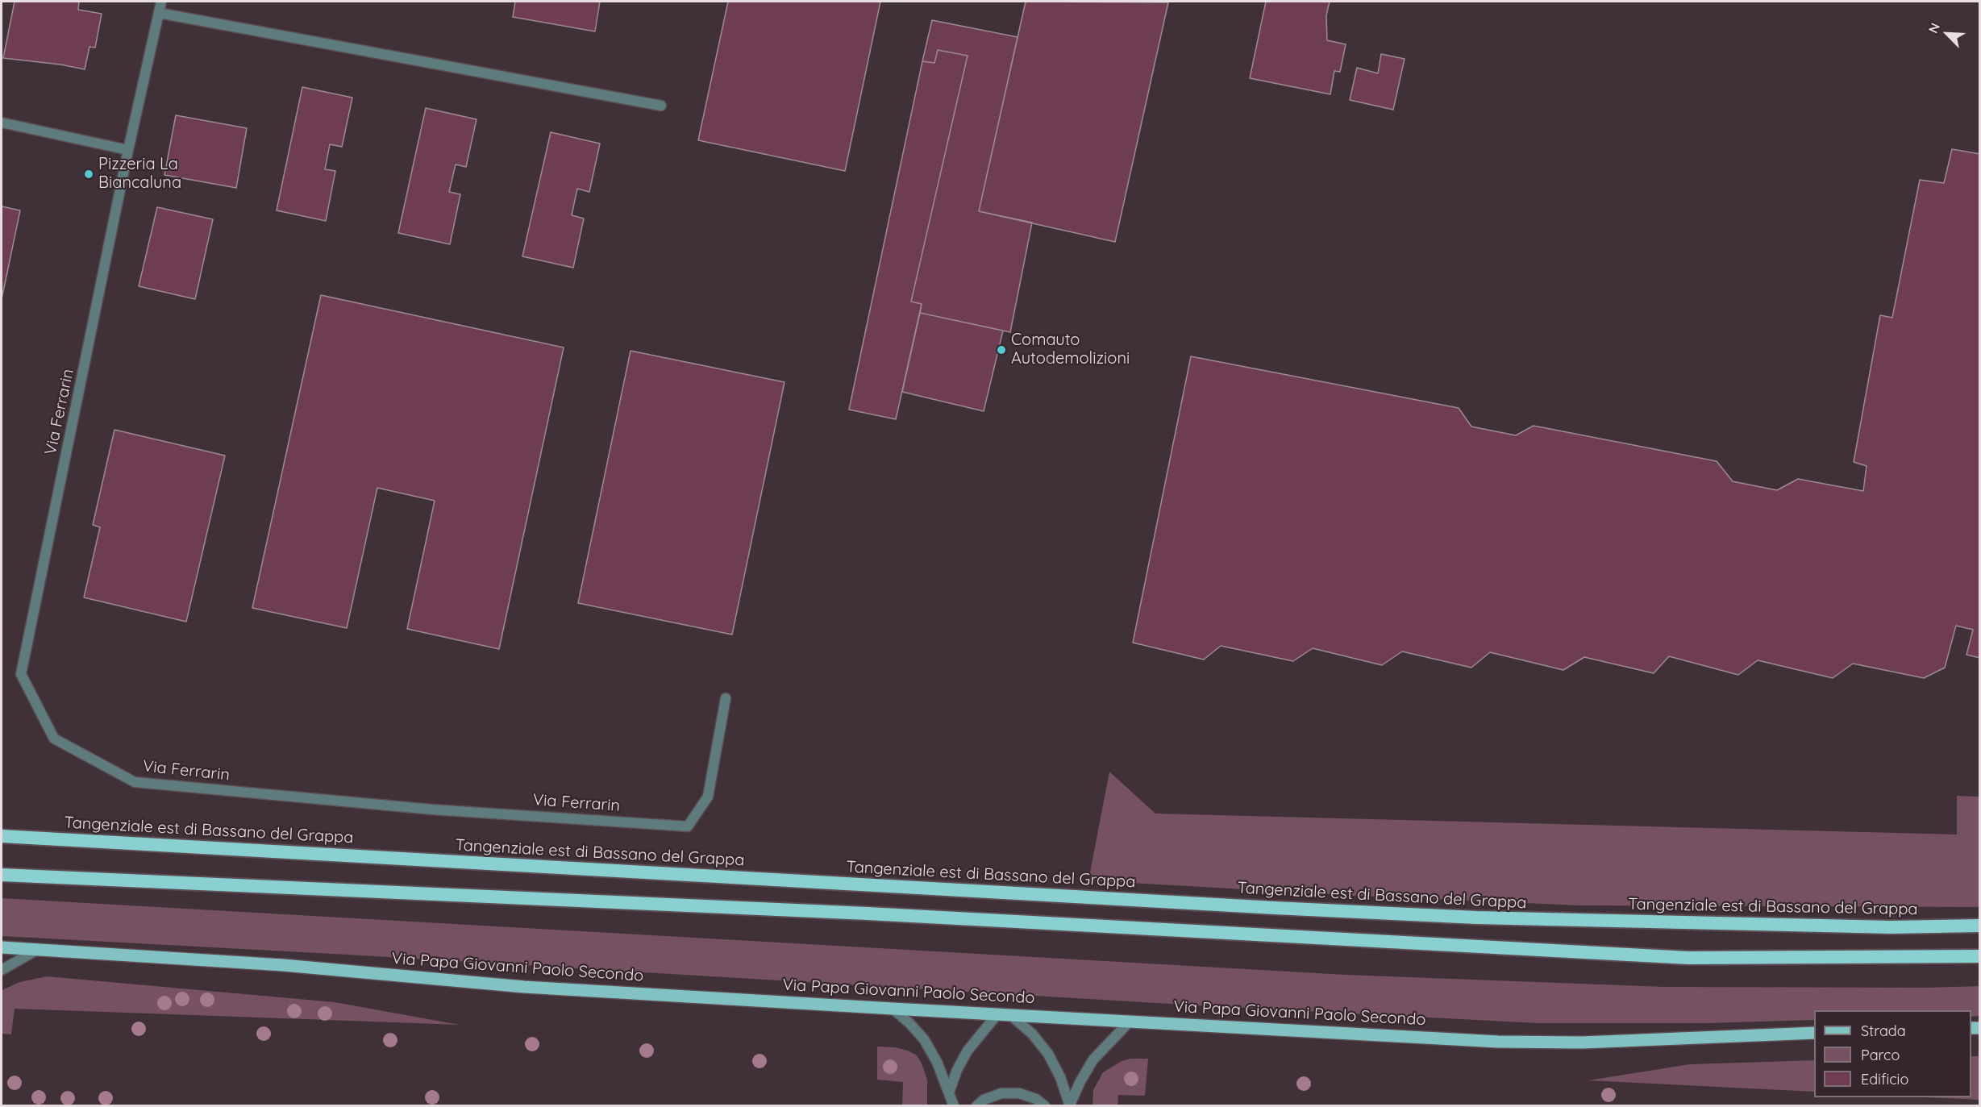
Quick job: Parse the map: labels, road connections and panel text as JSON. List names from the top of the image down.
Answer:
{
  "streets": {
    "highway": ["Tangenziale est di Bassano del Grappa"],
    "main road": ["Via Papa Giovanni Paolo Secondo"],
    "street": ["Via Ferrarin"]
  },
  "places": ["Pizzeria La Biancaluna", "Comauto Autodemolizioni"],
  "legend": ["Strada", "Parco", "Edificio"],
  "north": "top left"
}
